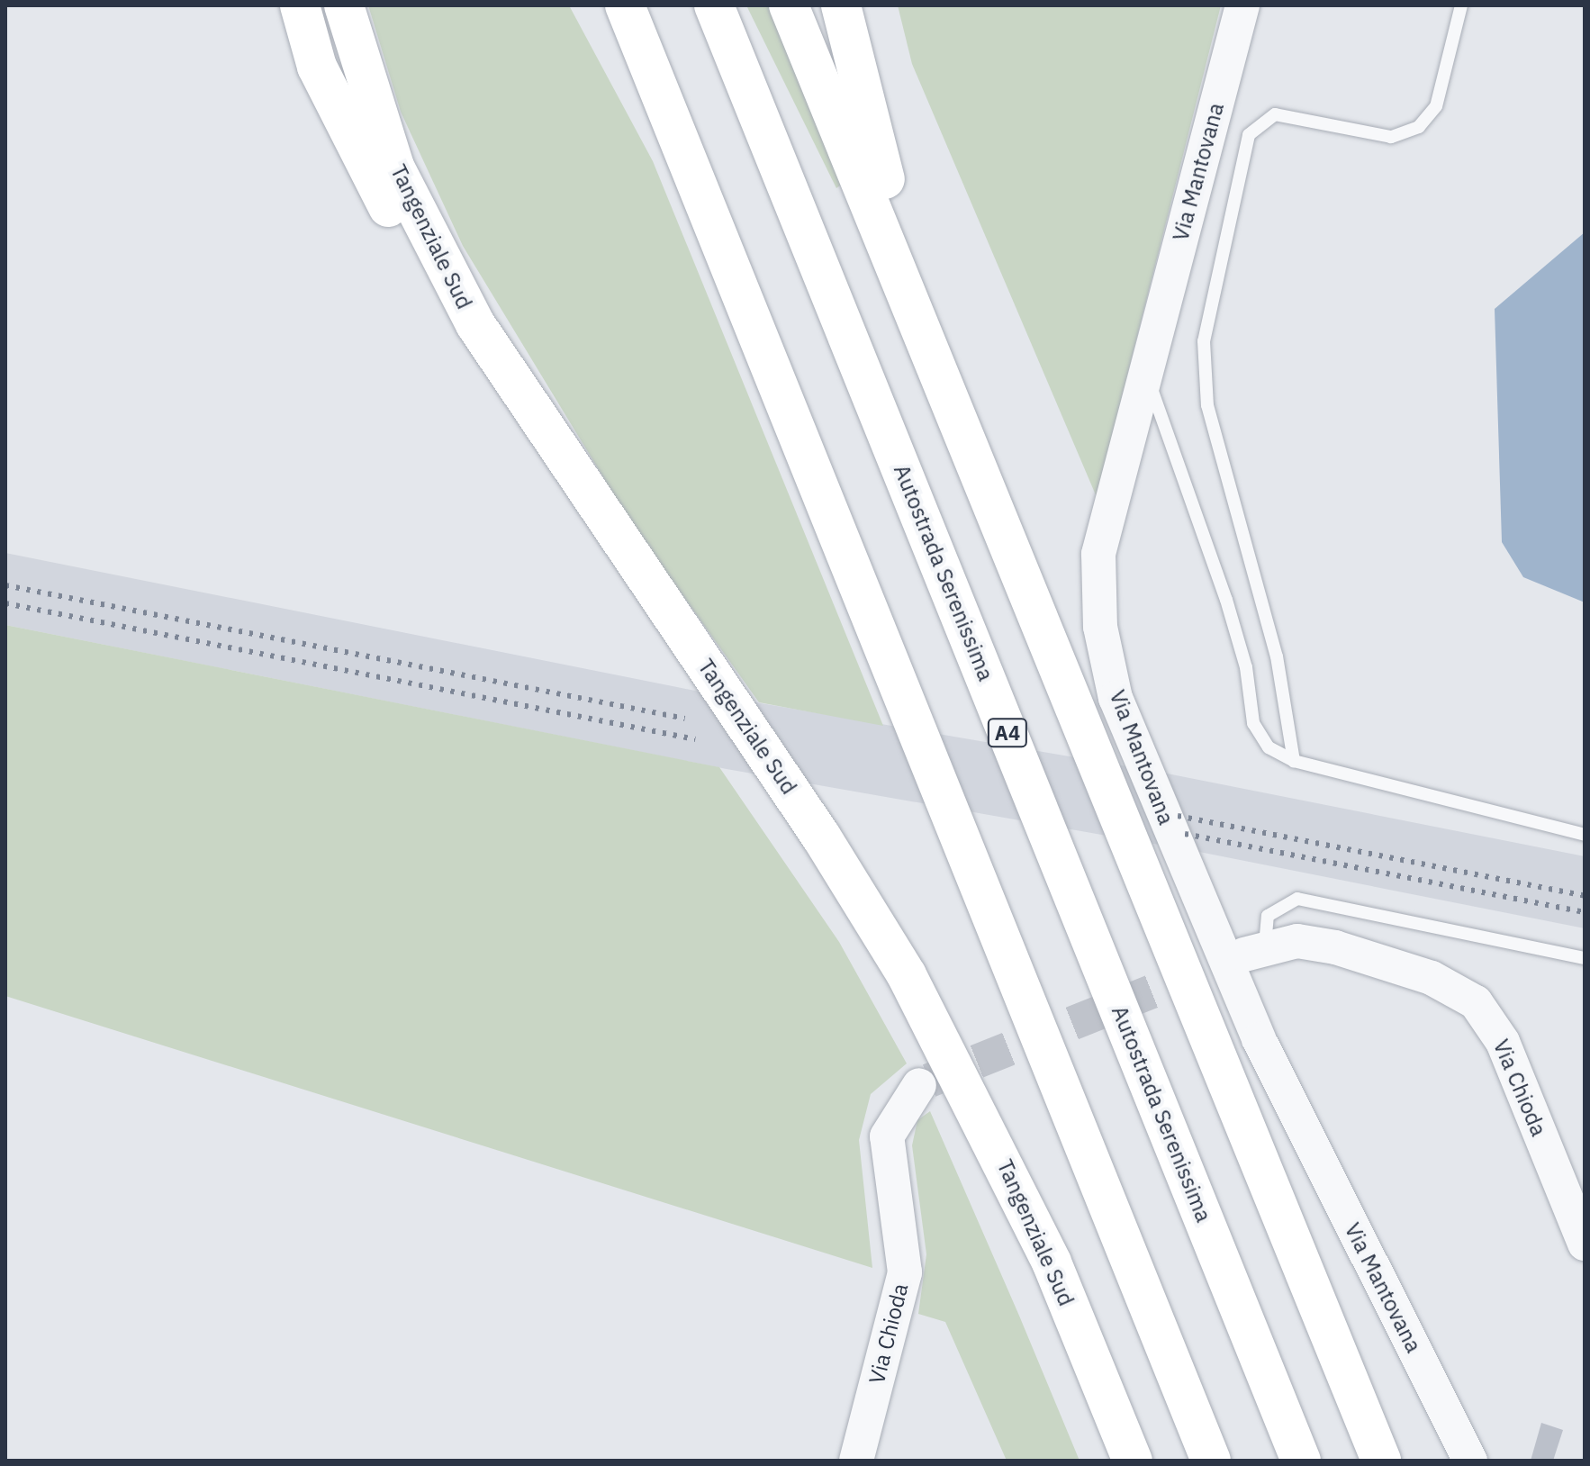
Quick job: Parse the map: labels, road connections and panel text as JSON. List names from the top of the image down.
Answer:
{
  "streets": {
    "highway": ["Tangenziale Sud", "Autostrada Serenissima", "A4"],
    "street": ["Via Mantovana", "Via Chioda"]
  }
}
